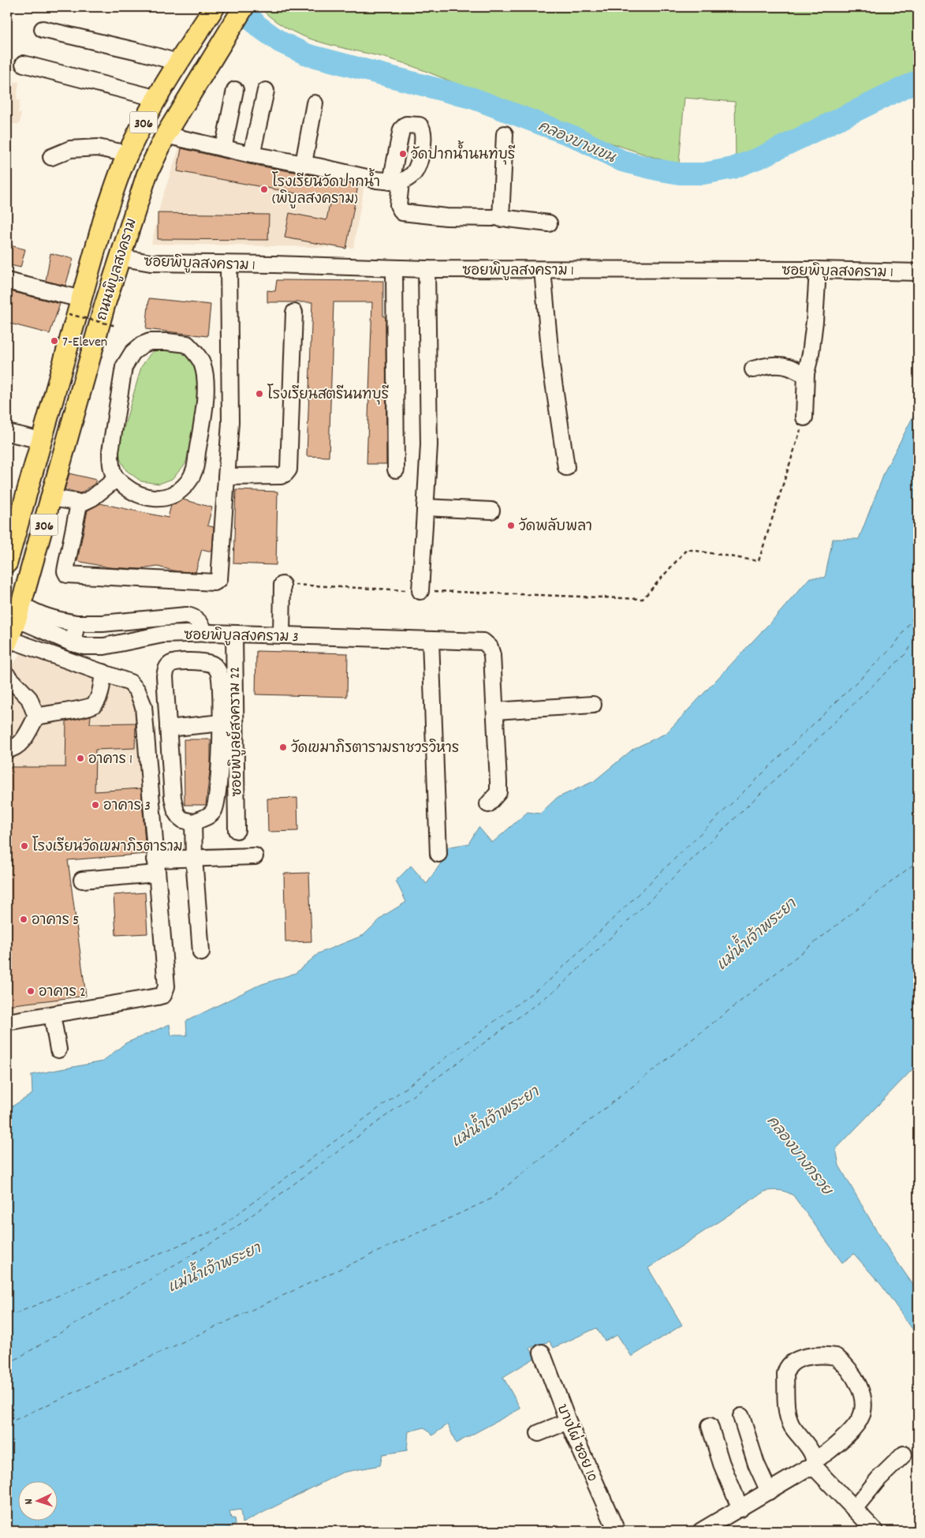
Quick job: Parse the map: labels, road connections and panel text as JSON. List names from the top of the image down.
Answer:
{
  "streets": {
    "main road": ["306", "ถนนพิบูลสงคราม"],
    "street": [
      "ซอยพิบูลสงคราม 1",
      "ซอยพิบูลสงคราม 3",
      "ซอยพิบูลย์สงคราม 22",
      "บางไผ่ ซอย 10"
    ]
  },
  "crossings": [
    ["ซอยพิบูลสงคราม 1", "ถนนพิบูลสงคราม"],
    ["ถนนพิบูลสงคราม", "ซอยพิบูลสงคราม 3"],
    ["ซอยพิบูลสงคราม 3", "ซอยพิบูลย์สงคราม 22"]
  ],
  "water": ["คลองบางเขน", "แม่น้ำเจ้าพระยา", "คลองบางกรวย"],
  "places": [
    "วัดปากน้ำนนทบุรี",
    "โรงเรียนวัดปากน้ำ (พิบูลสงคราม)",
    "7-Eleven",
    "โรงเรียนสตรีนนทบุรี",
    "วัดพลับพลา",
    "วัดเขมาภิรตารามราชวรวิหาร",
    "อาคาร 1",
    "อาคาร 3",
    "โรงเรียนวัดเขมาภิรตาราม",
    "อาคาร 5",
    "อาคาร 2"
  ],
  "north": "left"
}
